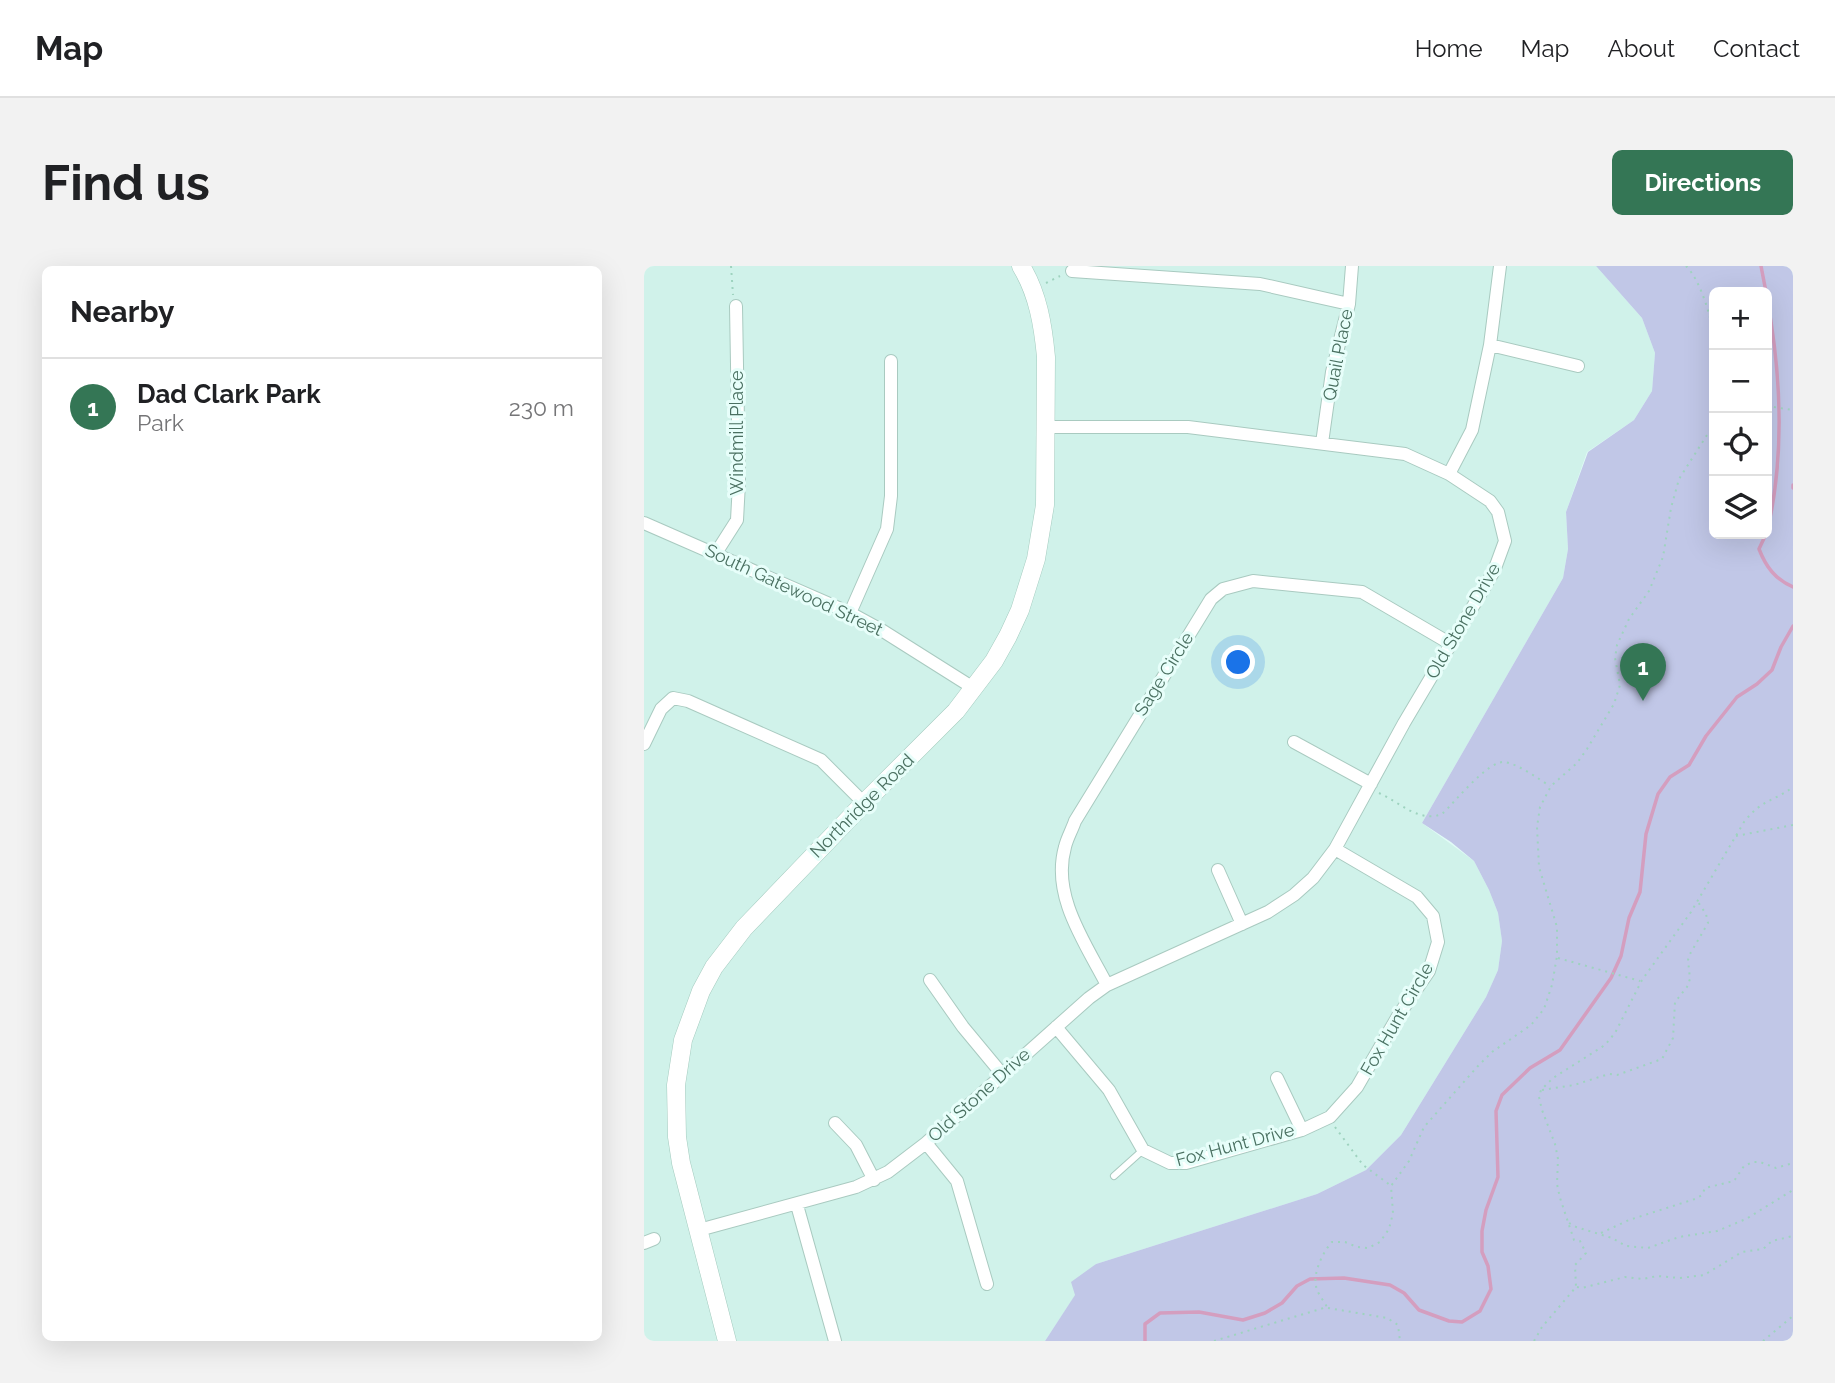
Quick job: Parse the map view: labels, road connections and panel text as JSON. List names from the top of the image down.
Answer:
{
  "streets": {
    "street": [
      "Quail Place",
      "Windmill Place",
      "South Gatewood Street",
      "Old Stone Drive",
      "Sage Circle",
      "Northridge Road",
      "Fox Hunt Circle",
      "Fox Hunt Drive"
    ]
  },
  "crossings": [
    ["Quail Place", "Old Stone Drive"],
    ["Windmill Place", "South Gatewood Street"],
    ["South Gatewood Street", "Northridge Road"],
    ["Old Stone Drive", "Sage Circle"],
    ["Old Stone Drive", "Northridge Road"],
    ["Old Stone Drive", "Fox Hunt Circle"],
    ["Fox Hunt Circle", "Fox Hunt Drive"]
  ],
  "page": {
    "header": "Map",
    "nav": [
      "Home",
      "Map",
      "About",
      "Contact"
    ],
    "buttons": "Directions",
    "title": "Find us",
    "heading": "Nearby",
    "map_buttons": ["+", "−"],
    "list": [
      {
        "mark": "1",
        "name": "Dad Clark Park",
        "note": "Park",
        "value": "230 m"
      }
    ],
    "pins": "1"
  }
}
